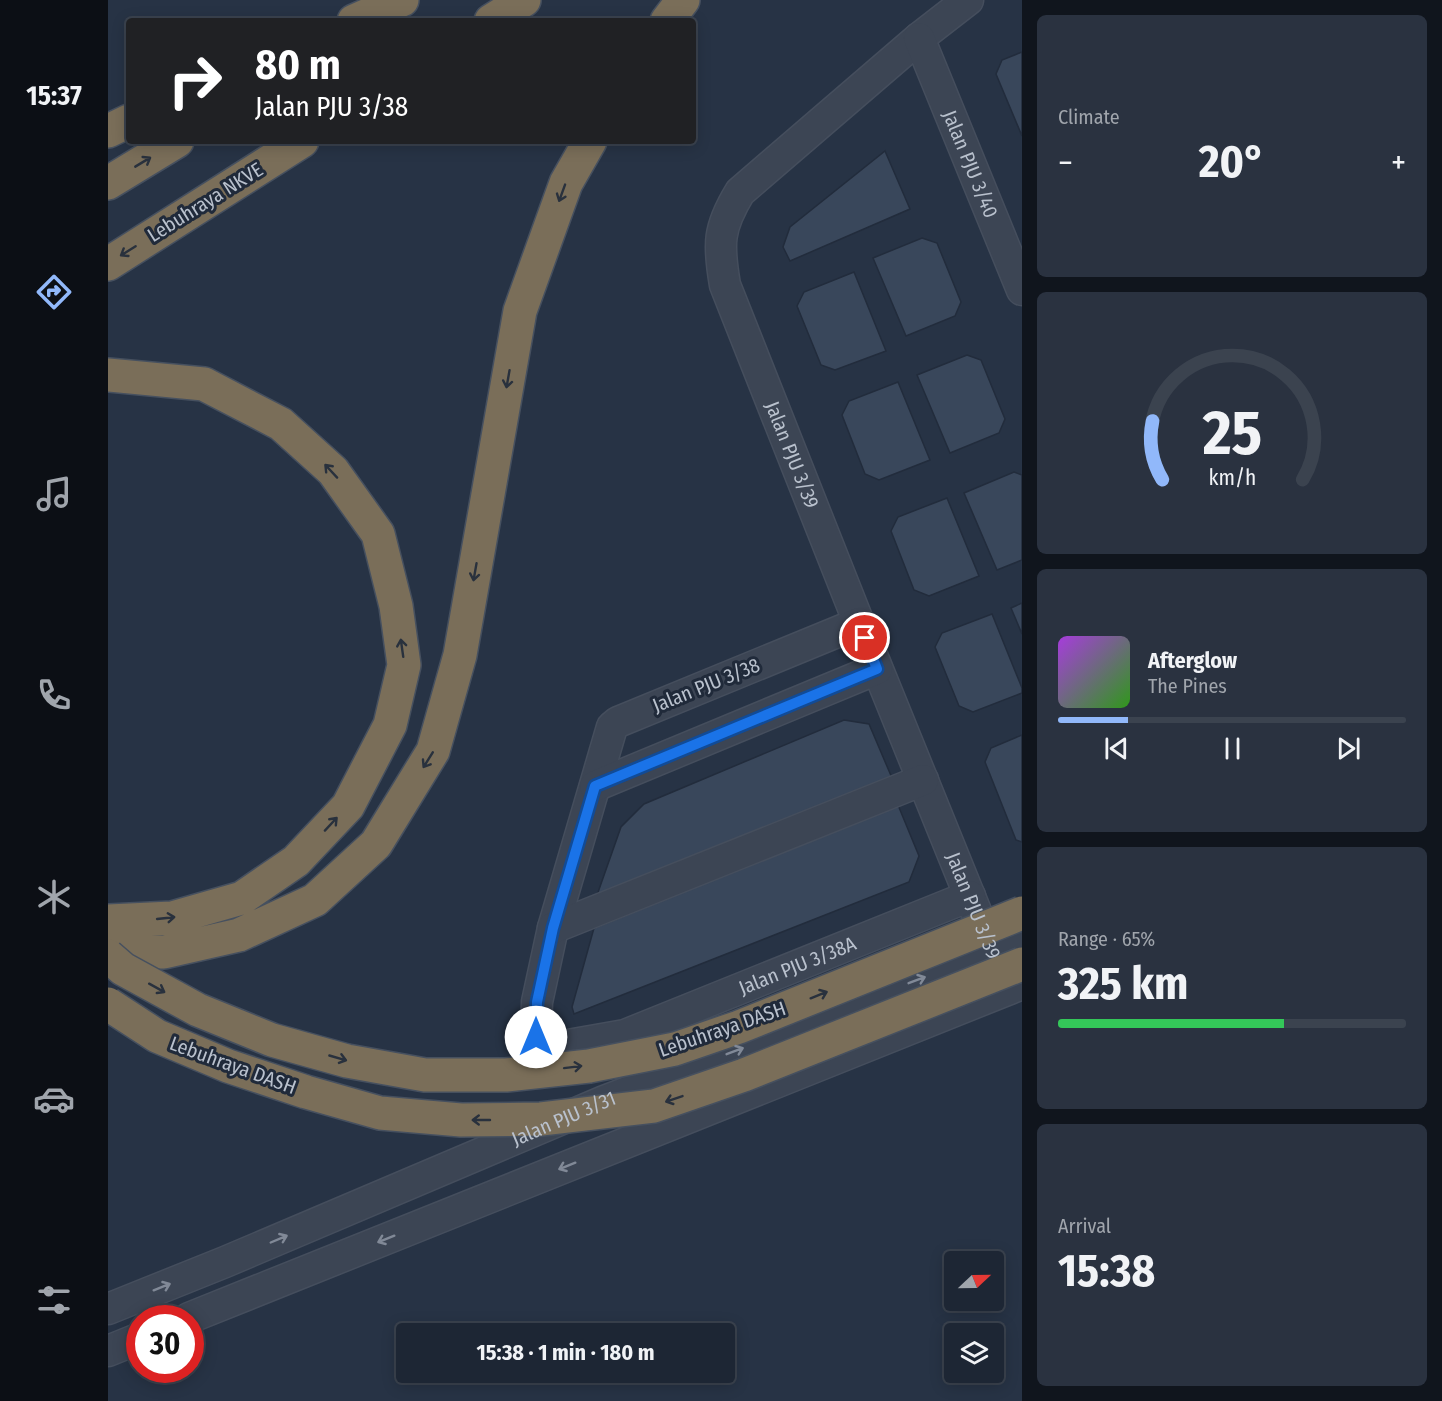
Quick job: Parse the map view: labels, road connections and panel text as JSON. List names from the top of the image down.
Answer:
{
  "streets": {
    "highway": ["Lebuhraya NKVE", "Lebuhraya DASH"],
    "street": [
      "Jalan PJU 3/40",
      "Jalan PJU 3/39",
      "Jalan PJU 3/38",
      "Jalan PJU 3/38A",
      "Jalan PJU 3/31"
    ]
  },
  "crossings": [
    ["Jalan PJU 3/40", "Jalan PJU 3/39"],
    ["Jalan PJU 3/39", "Jalan PJU 3/38"],
    ["Jalan PJU 3/39", "Jalan PJU 3/38A"],
    ["Jalan PJU 3/39", "Lebuhraya DASH"],
    ["Jalan PJU 3/39", "Jalan PJU 3/31"],
    ["Jalan PJU 3/38", "Jalan PJU 3/38A"]
  ],
  "north": "right",
  "page": {
    "tabs": "15:37",
    "tile": [
      "Climate",
      ["Range · 65%", "325 km"],
      ["Arrival", "15:38"]
    ],
    "turn": ["80 m", "Jalan PJU 3/38"],
    "heat": ["−", "20°", "+"],
    "song": ["Afterglow", "The Pines"],
    "limit": "30",
    "trip": "15:38 · 1 min · 180 m",
    "gauge": ["25", "km/h"]
  }
}
